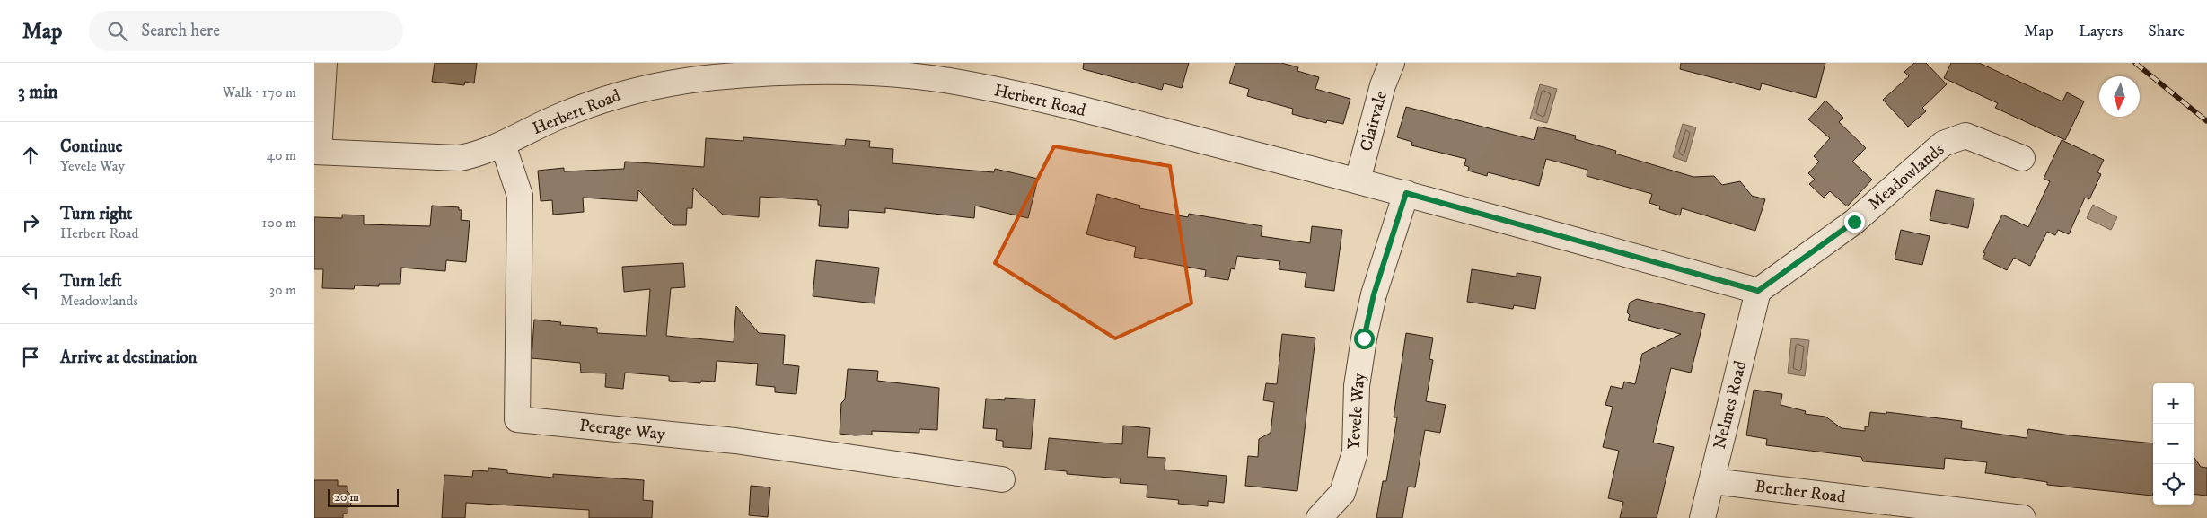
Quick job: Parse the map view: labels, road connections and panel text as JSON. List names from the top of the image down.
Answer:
{
  "streets": {
    "street": [
      "Herbert Road",
      "Clairvale",
      "Meadowlands",
      "Nelmes Road",
      "Yevele Way",
      "Peerage Way",
      "Berther Road"
    ]
  },
  "crossings": [
    ["Herbert Road", "Clairvale"],
    ["Herbert Road", "Meadowlands"],
    ["Herbert Road", "Nelmes Road"],
    ["Herbert Road", "Yevele Way"],
    ["Herbert Road", "Peerage Way"],
    ["Meadowlands", "Nelmes Road"],
    ["Nelmes Road", "Berther Road"]
  ],
  "scale_bar": "20 m",
  "north": "bottom",
  "page": {
    "header": "Map",
    "search": "Search here",
    "nav": ["Map", "Layers", "Share"],
    "heading": ["3 min", "Walk · 170 m"],
    "list": [
      ["Continue", "Yevele Way", "40 m"],
      ["Turn right", "Herbert Road", "100 m"],
      ["Turn left", "Meadowlands", "30 m"],
      "Arrive at destination"
    ],
    "map_buttons": ["+", "−"],
    "scale": "20 m"
  }
}
